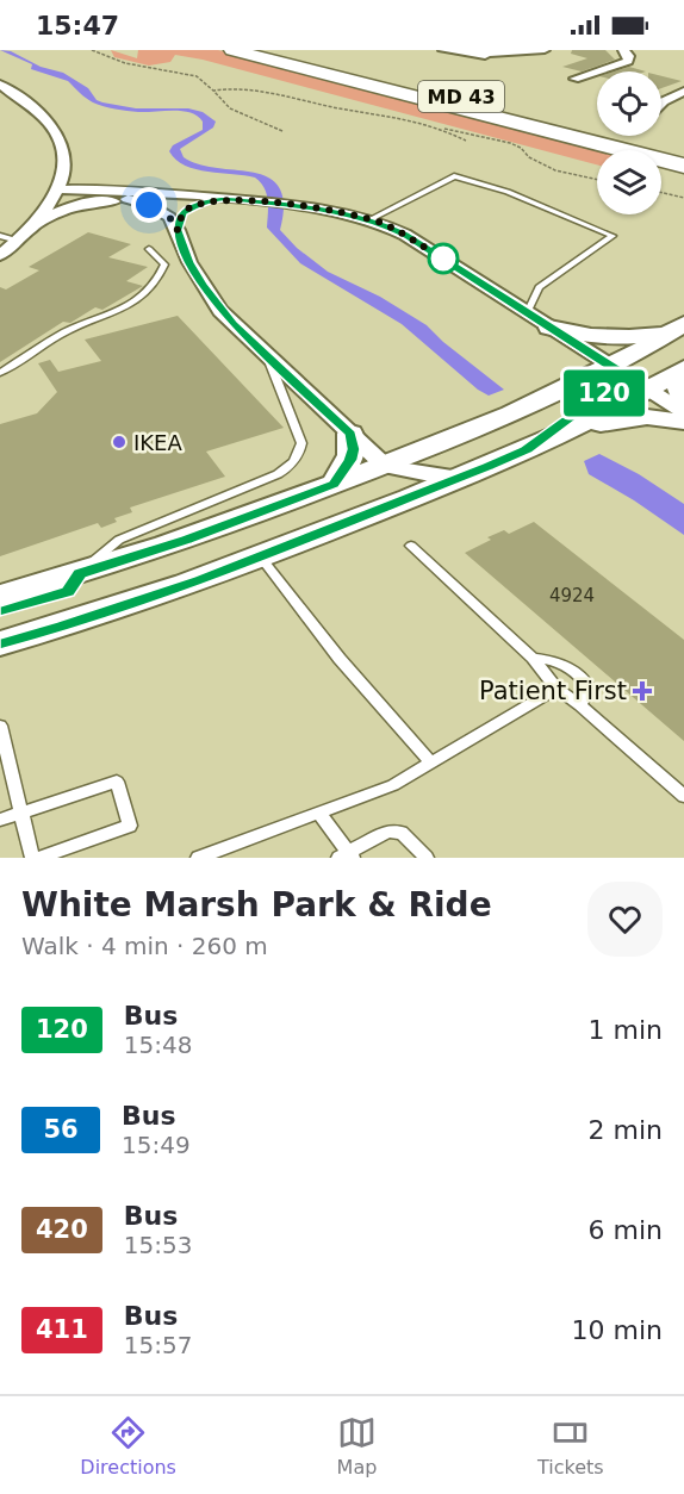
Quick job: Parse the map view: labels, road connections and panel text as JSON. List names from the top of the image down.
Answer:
{
  "streets": {
    "highway": ["MD 43"]
  },
  "places": {
    "other": ["IKEA"],
    "health": ["Patient First"]
  },
  "lines": ["bus line 120"],
  "house_numbers": ["4924"],
  "page": {
    "status": "15:47",
    "on_map": "120",
    "heading": ["White Marsh Park & Ride", "Walk · 4 min · 260 m"],
    "list": [
      {
        "mark": "120",
        "name": "Bus",
        "note": "15:48",
        "value": "1 min"
      },
      {
        "mark": "56",
        "name": "Bus",
        "note": "15:49",
        "value": "2 min"
      },
      {
        "mark": "420",
        "name": "Bus",
        "note": "15:53",
        "value": "6 min"
      },
      {
        "mark": "411",
        "name": "Bus",
        "note": "15:57",
        "value": "10 min"
      }
    ],
    "tabs": ["Directions", "Map", "Tickets"]
  }
}
